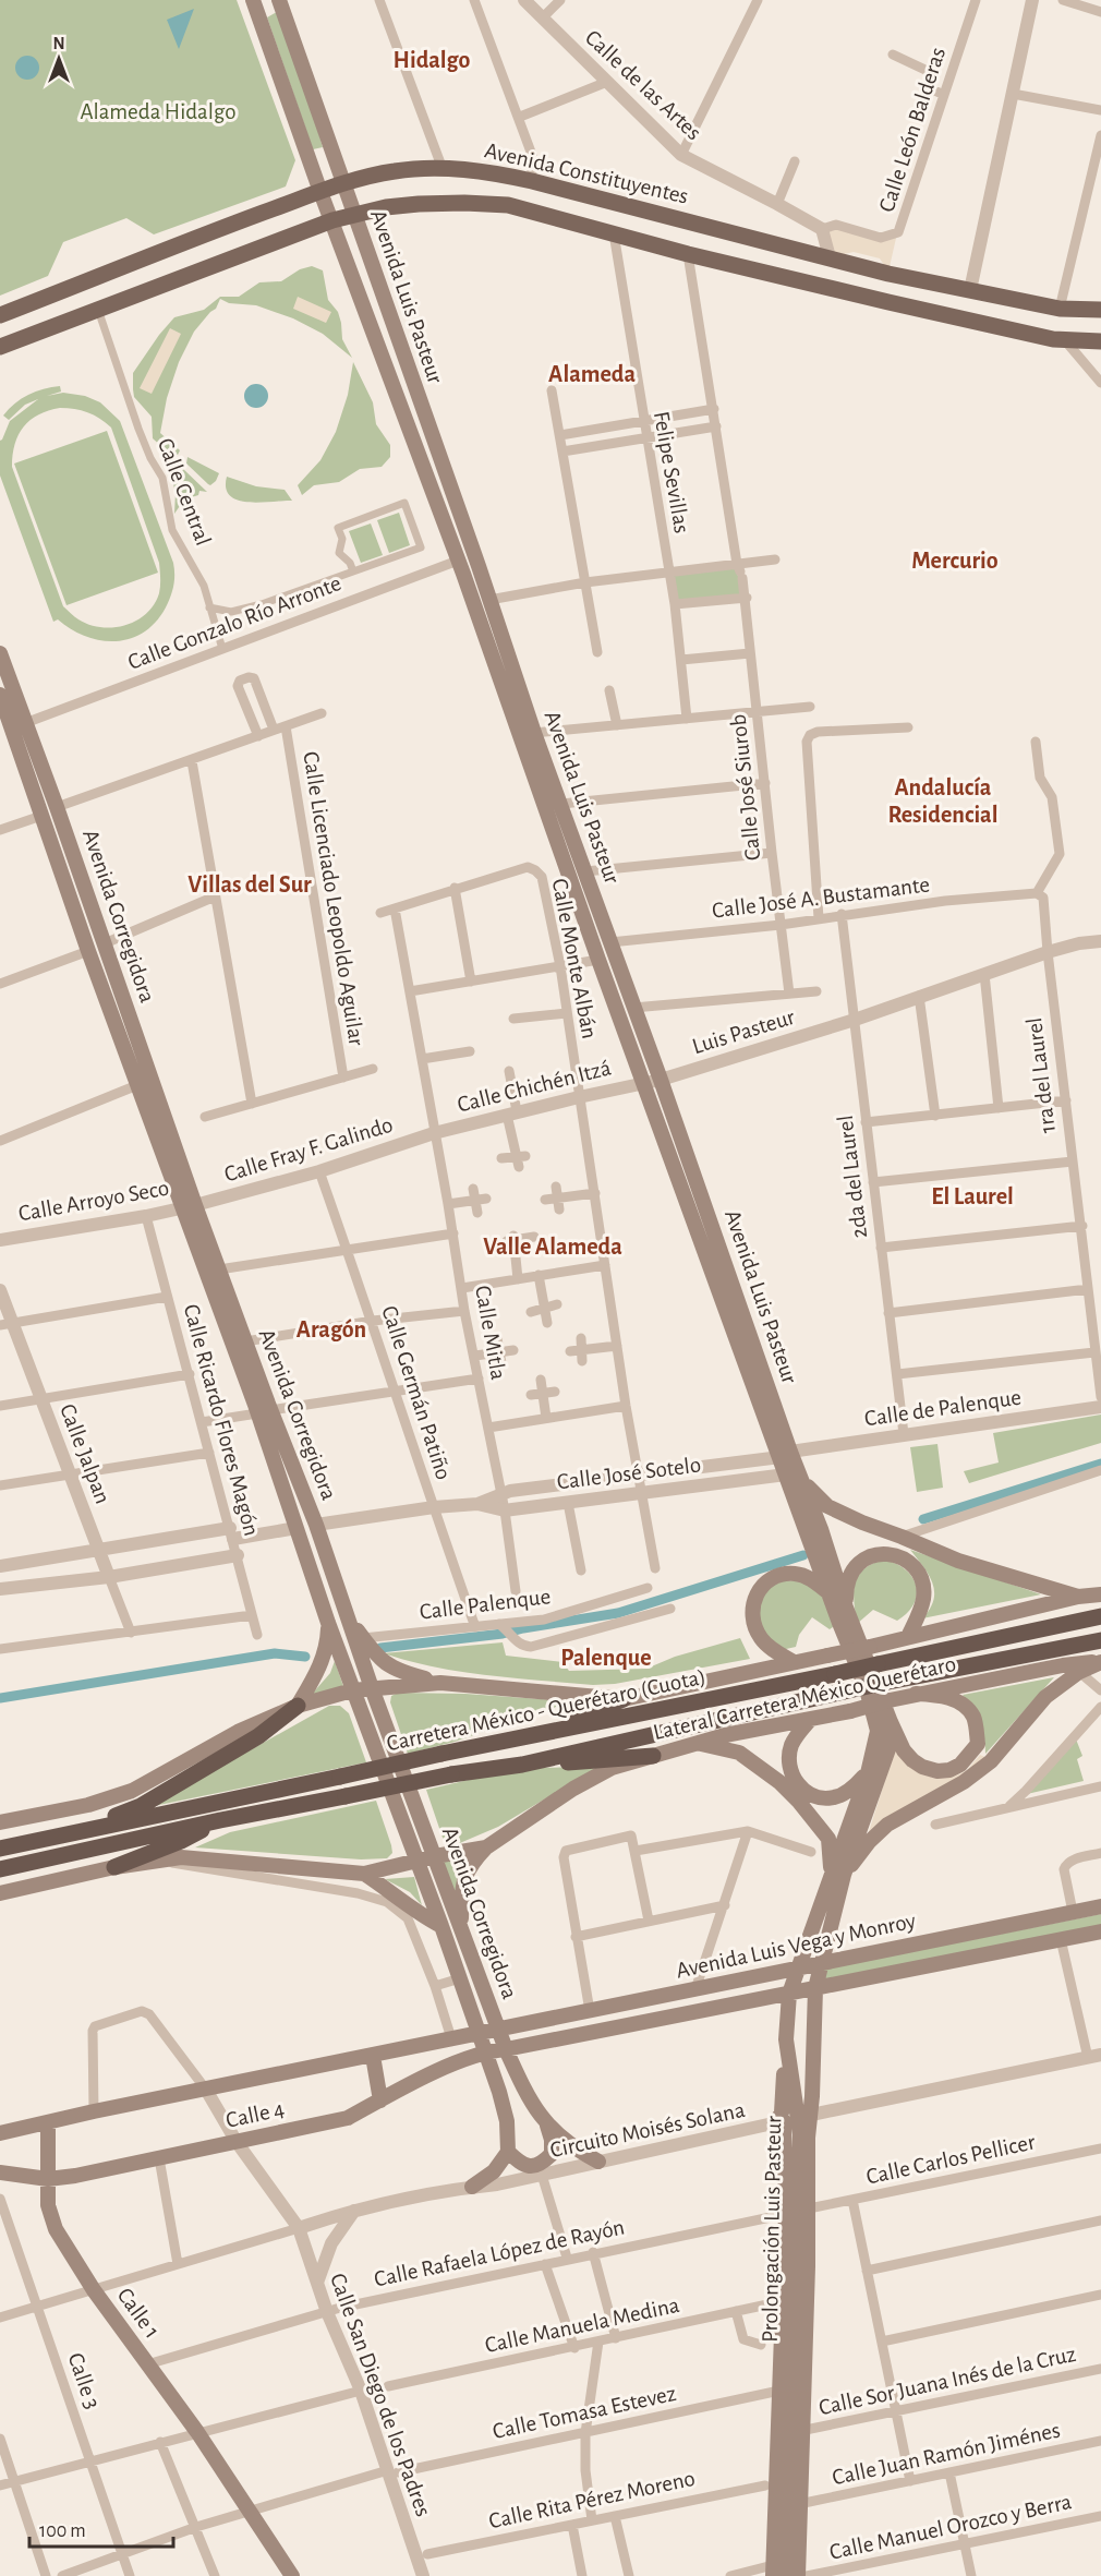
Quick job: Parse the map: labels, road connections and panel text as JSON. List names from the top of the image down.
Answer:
{
  "streets": {
    "highway": ["Carretera México - Querétaro (Cuota)"],
    "main road": [
      "Avenida Constituyentes",
      "Avenida Luis Pasteur",
      "Avenida Corregidora",
      "Lateral Carretera México Querétaro",
      "Avenida Luis Vega y Monroy",
      "Calle 4",
      "Prolongación Luis Pasteur",
      "Calle 1"
    ],
    "street": [
      "Calle de las Artes",
      "Calle León Balderas",
      "Felipe Sevillas",
      "Calle Central",
      "Calle Gonzalo Río Arronte",
      "Calle José Siurob",
      "Calle José A. Bustamante",
      "Calle Licenciado Leopoldo Aguilar",
      "Calle Monte Albán",
      "Luis Pasteur",
      "1ra del Laurel",
      "Calle Chichén Itzá",
      "Calle Fray F. Galindo",
      "2da del Laurel",
      "Calle Arroyo Seco",
      "Calle Mitla",
      "Calle Germán Patiño",
      "Calle de Palenque",
      "Calle Ricardo Flores Magón",
      "Calle Jalpan",
      "Calle José Sotelo",
      "Calle Palenque",
      "Circuito Moisés Solana",
      "Calle Carlos Pellicer",
      "Calle Rafaela López de Rayón",
      "Calle Manuela Medina",
      "Calle 3",
      "Calle Sor Juana Inés de la Cruz",
      "Calle San Diego de los Padres",
      "Calle Tomasa Estevez",
      "Calle Juan Ramón Jiménes",
      "Calle Rita Pérez Moreno",
      "Calle Manuel Orozco y Berra"
    ]
  },
  "crossings": [
    ["Calle de las Artes", "Calle León Balderas"],
    ["Avenida Constituyentes", "Avenida Luis Pasteur"],
    ["Avenida Luis Pasteur", "Calle Gonzalo Río Arronte"],
    ["Avenida Luis Pasteur", "Calle José A. Bustamante"],
    ["Avenida Luis Pasteur", "Luis Pasteur"],
    ["Avenida Luis Pasteur", "Calle Chichén Itzá"],
    ["Avenida Luis Pasteur", "Calle de Palenque"],
    ["Avenida Luis Pasteur", "Calle José Sotelo"],
    ["Avenida Luis Pasteur", "Prolongación Luis Pasteur"],
    ["Calle Central", "Calle Gonzalo Río Arronte"],
    ["Calle Gonzalo Río Arronte", "Avenida Corregidora"],
    ["Calle José Siurob", "Calle José A. Bustamante"],
    ["Calle José A. Bustamante", "1ra del Laurel"],
    ["Calle José A. Bustamante", "2da del Laurel"],
    ["Avenida Corregidora", "Calle Fray F. Galindo"],
    ["Avenida Corregidora", "Calle Arroyo Seco"],
    ["Avenida Corregidora", "Calle José Sotelo"],
    ["Avenida Corregidora", "Lateral Carretera México Querétaro"],
    ["Avenida Corregidora", "Avenida Luis Vega y Monroy"],
    ["Avenida Corregidora", "Calle 4"],
    ["Avenida Corregidora", "Circuito Moisés Solana"],
    ["Calle Monte Albán", "Calle Chichén Itzá"],
    ["Calle Monte Albán", "Calle José Sotelo"],
    ["Luis Pasteur", "Calle Chichén Itzá"],
    ["Luis Pasteur", "2da del Laurel"],
    ["Calle Chichén Itzá", "Calle Fray F. Galindo"],
    ["Calle Chichén Itzá", "Calle Mitla"],
    ["Calle Fray F. Galindo", "Calle Arroyo Seco"],
    ["Calle Fray F. Galindo", "Calle Mitla"],
    ["Calle Fray F. Galindo", "Calle Germán Patiño"],
    ["2da del Laurel", "Calle de Palenque"],
    ["Calle Arroyo Seco", "Calle Ricardo Flores Magón"],
    ["Calle Mitla", "Calle José Sotelo"],
    ["Calle Germán Patiño", "Calle José Sotelo"],
    ["Calle Germán Patiño", "Calle Palenque"],
    ["Calle de Palenque", "Calle José Sotelo"],
    ["Avenida Luis Vega y Monroy", "Calle 4"],
    ["Avenida Luis Vega y Monroy", "Prolongación Luis Pasteur"],
    ["Calle 4", "Calle 1"],
    ["Calle 4", "Calle San Diego de los Padres"],
    ["Circuito Moisés Solana", "Prolongación Luis Pasteur"],
    ["Circuito Moisés Solana", "Calle San Diego de los Padres"],
    ["Calle Carlos Pellicer", "Prolongación Luis Pasteur"],
    ["Prolongación Luis Pasteur", "Calle Rafaela López de Rayón"],
    ["Prolongación Luis Pasteur", "Calle Manuela Medina"],
    ["Prolongación Luis Pasteur", "Calle Sor Juana Inés de la Cruz"],
    ["Prolongación Luis Pasteur", "Calle Tomasa Estevez"],
    ["Prolongación Luis Pasteur", "Calle Juan Ramón Jiménes"],
    ["Calle Rafaela López de Rayón", "Calle 1"],
    ["Calle Rafaela López de Rayón", "Calle San Diego de los Padres"],
    ["Calle 1", "Calle Tomasa Estevez"],
    ["Calle 3", "Calle Tomasa Estevez"],
    ["Calle San Diego de los Padres", "Calle Tomasa Estevez"]
  ],
  "districts": [
    "Hidalgo",
    "Alameda",
    "Mercurio",
    "Andalucía Residencial",
    "Villas del Sur",
    "El Laurel",
    "Valle Alameda",
    "Aragón",
    "Palenque"
  ],
  "parks": ["Alameda Hidalgo"],
  "scale_bar": "100 m",
  "north": "top"
}
